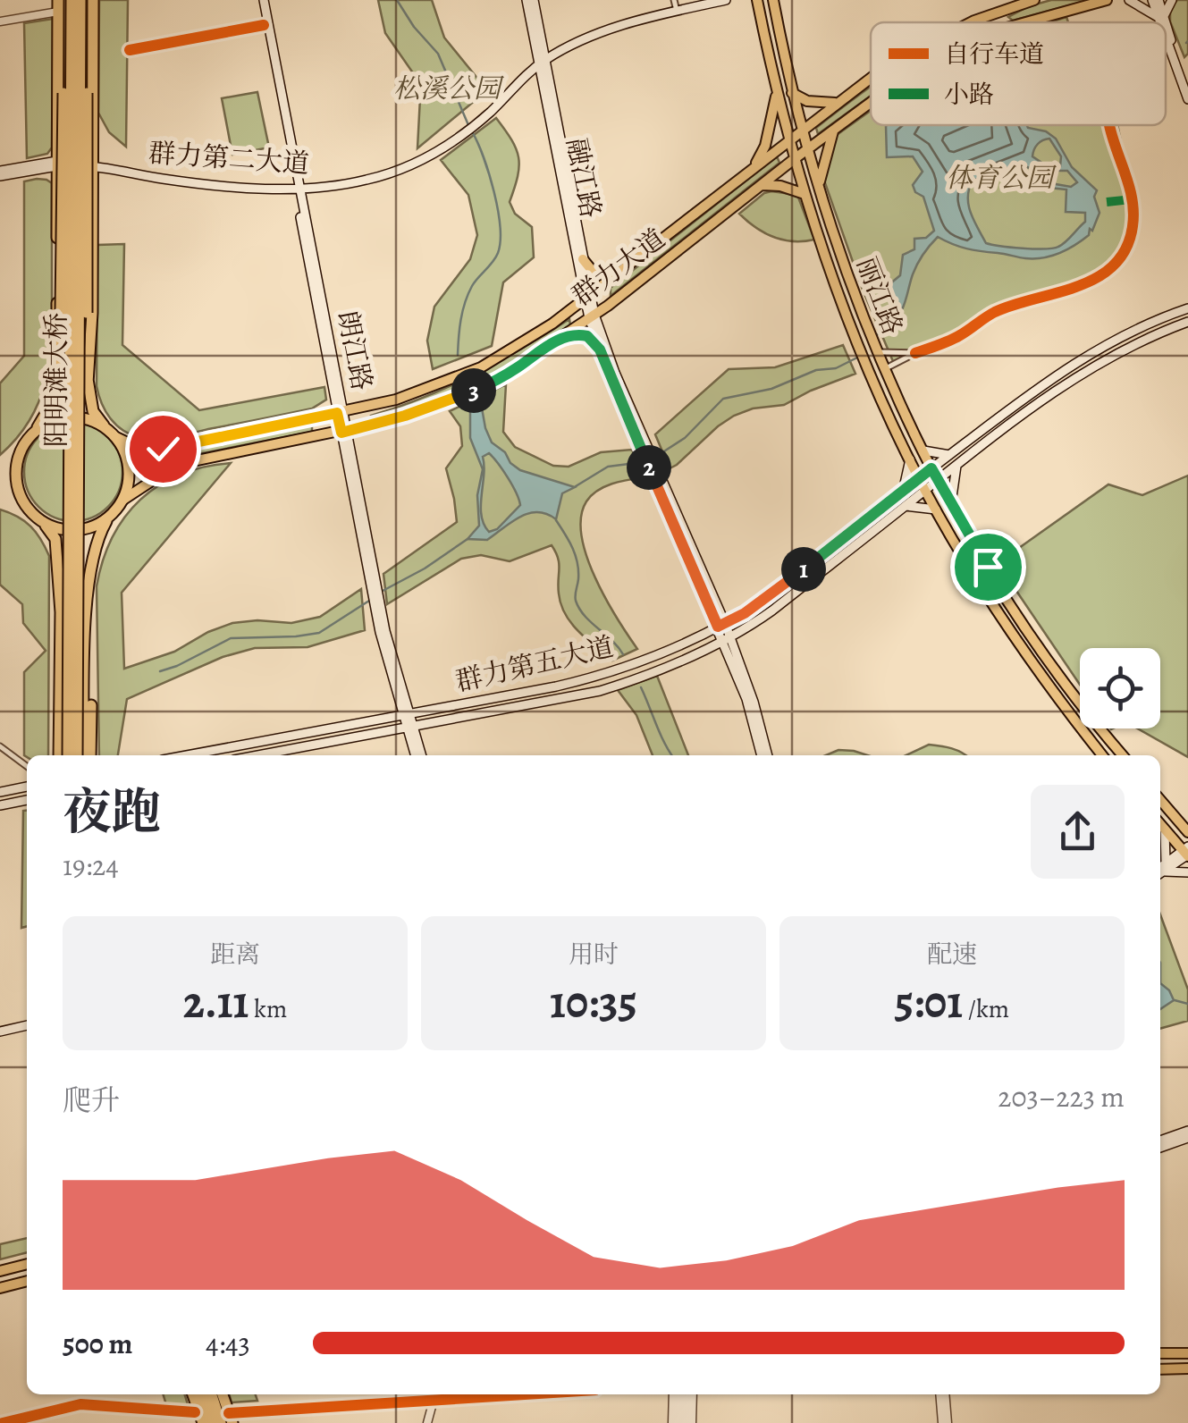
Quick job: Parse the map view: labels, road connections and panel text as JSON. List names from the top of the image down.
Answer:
{
  "streets": {
    "highway": ["阳明滩大桥"],
    "main road": [
      "群力第二大道",
      "融江路",
      "群力大道",
      "丽江路",
      "朗江路",
      "群力第五大道"
    ]
  },
  "crossings": [
    ["群力第二大道", "融江路"],
    ["群力第二大道", "朗江路"],
    ["融江路", "群力大道"],
    ["融江路", "群力第五大道"],
    ["群力大道", "丽江路"],
    ["群力大道", "朗江路"],
    ["丽江路", "群力第五大道"],
    ["朗江路", "群力第五大道"]
  ],
  "parks": ["松溪公园", "体育公园"],
  "legend": ["自行车道", "小路"],
  "page": {
    "pins": ["3", "2", "1"],
    "heading": ["夜跑", "19:24"],
    "stats": [
      ["距离", "2.11 km"],
      ["用时", "10:35"],
      ["配速", "5:01 /km"]
    ],
    "chart": ["爬升", "203–223 m"],
    "list": [
      {
        "name": "500 m",
        "note": "4:43"
      }
    ]
  }
}
